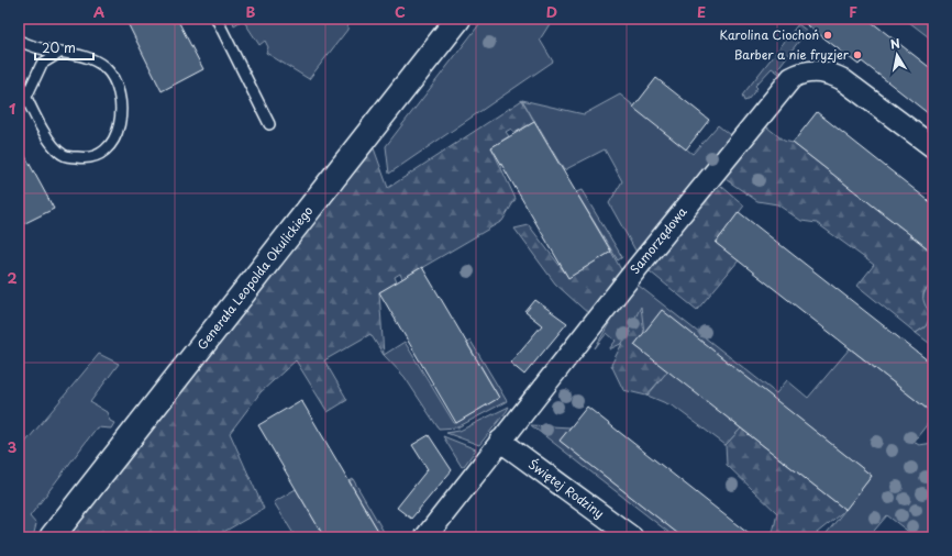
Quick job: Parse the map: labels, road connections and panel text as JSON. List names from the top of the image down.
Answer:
{
  "streets": {
    "main road": ["Generała Leopolda Okulickiego"],
    "street": ["Samorządowa", "Świętej Rodziny"]
  },
  "crossings": [
    ["Samorządowa", "Świętej Rodziny"]
  ],
  "places": ["Karolina Ciochoń", "Barber a nie fryzjer"],
  "scale_bar": "20 m",
  "north": "top",
  "grid": {
    "columns": [
      "A",
      "B",
      "C",
      "D",
      "E",
      "F"
    ],
    "rows": ["1", "2", "3"]
  }
}
